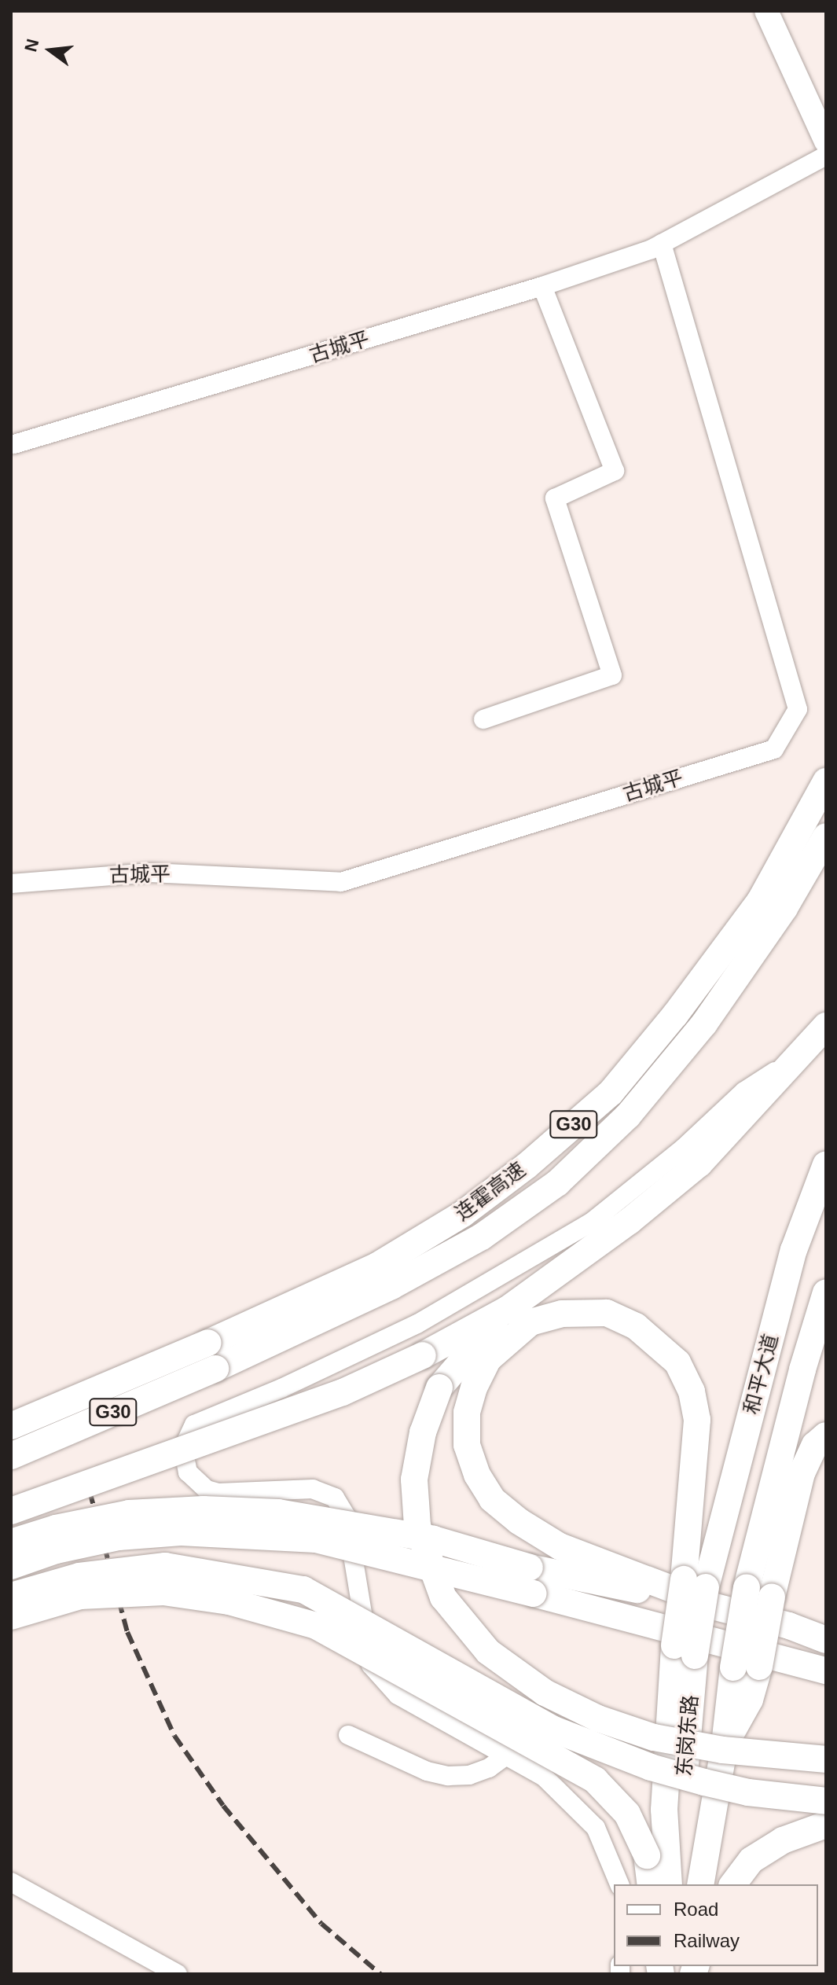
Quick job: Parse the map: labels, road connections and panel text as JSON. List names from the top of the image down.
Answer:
{
  "streets": {
    "highway": [
      "G30",
      "连霍高速",
      "和平大道",
      "东岗东路"
    ],
    "street": ["古城平"]
  },
  "crossings": [
    ["和平大道", "东岗东路"]
  ],
  "legend": ["Road", "Railway"],
  "north": "left"
}
